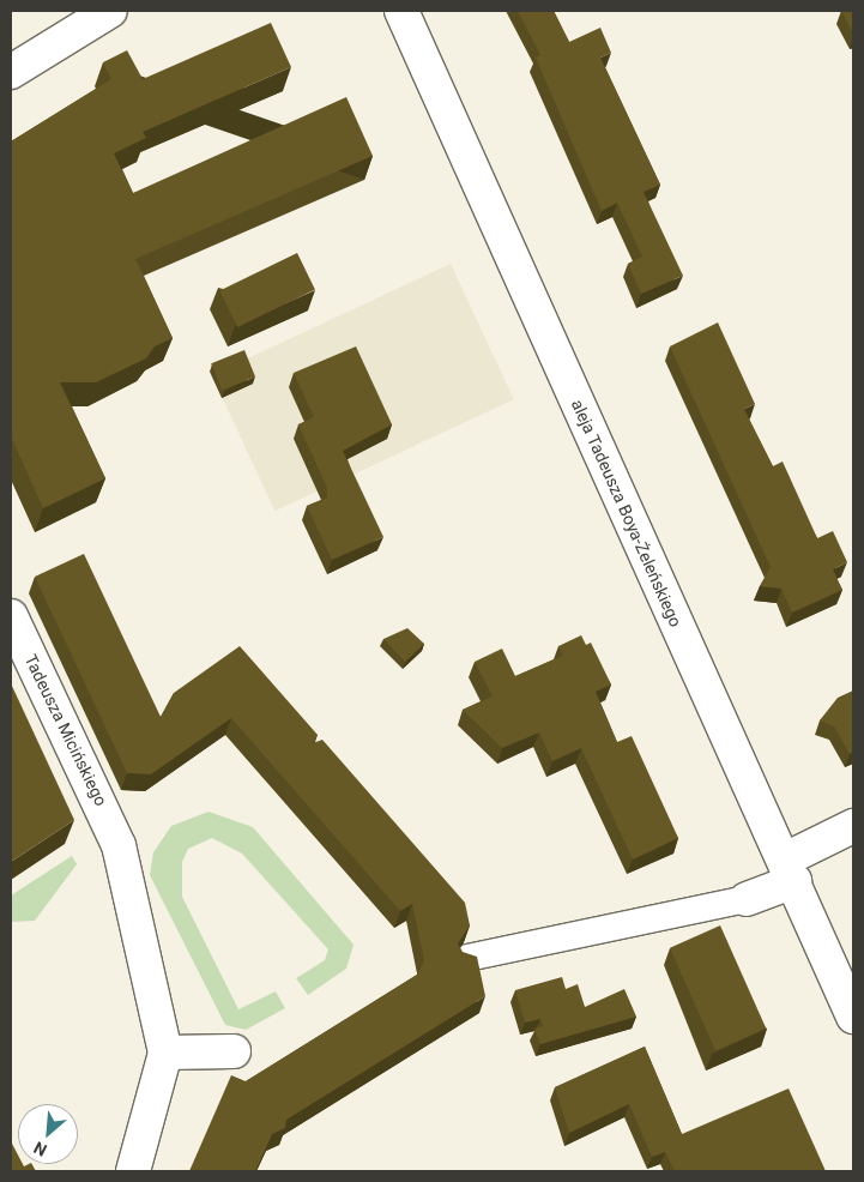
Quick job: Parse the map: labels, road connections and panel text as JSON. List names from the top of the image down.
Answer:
{
  "streets": {
    "street": ["aleja Tadeusza Boya-Żeleńskiego", "Tadeusza Micińskiego"]
  },
  "north": "bottom left"
}
